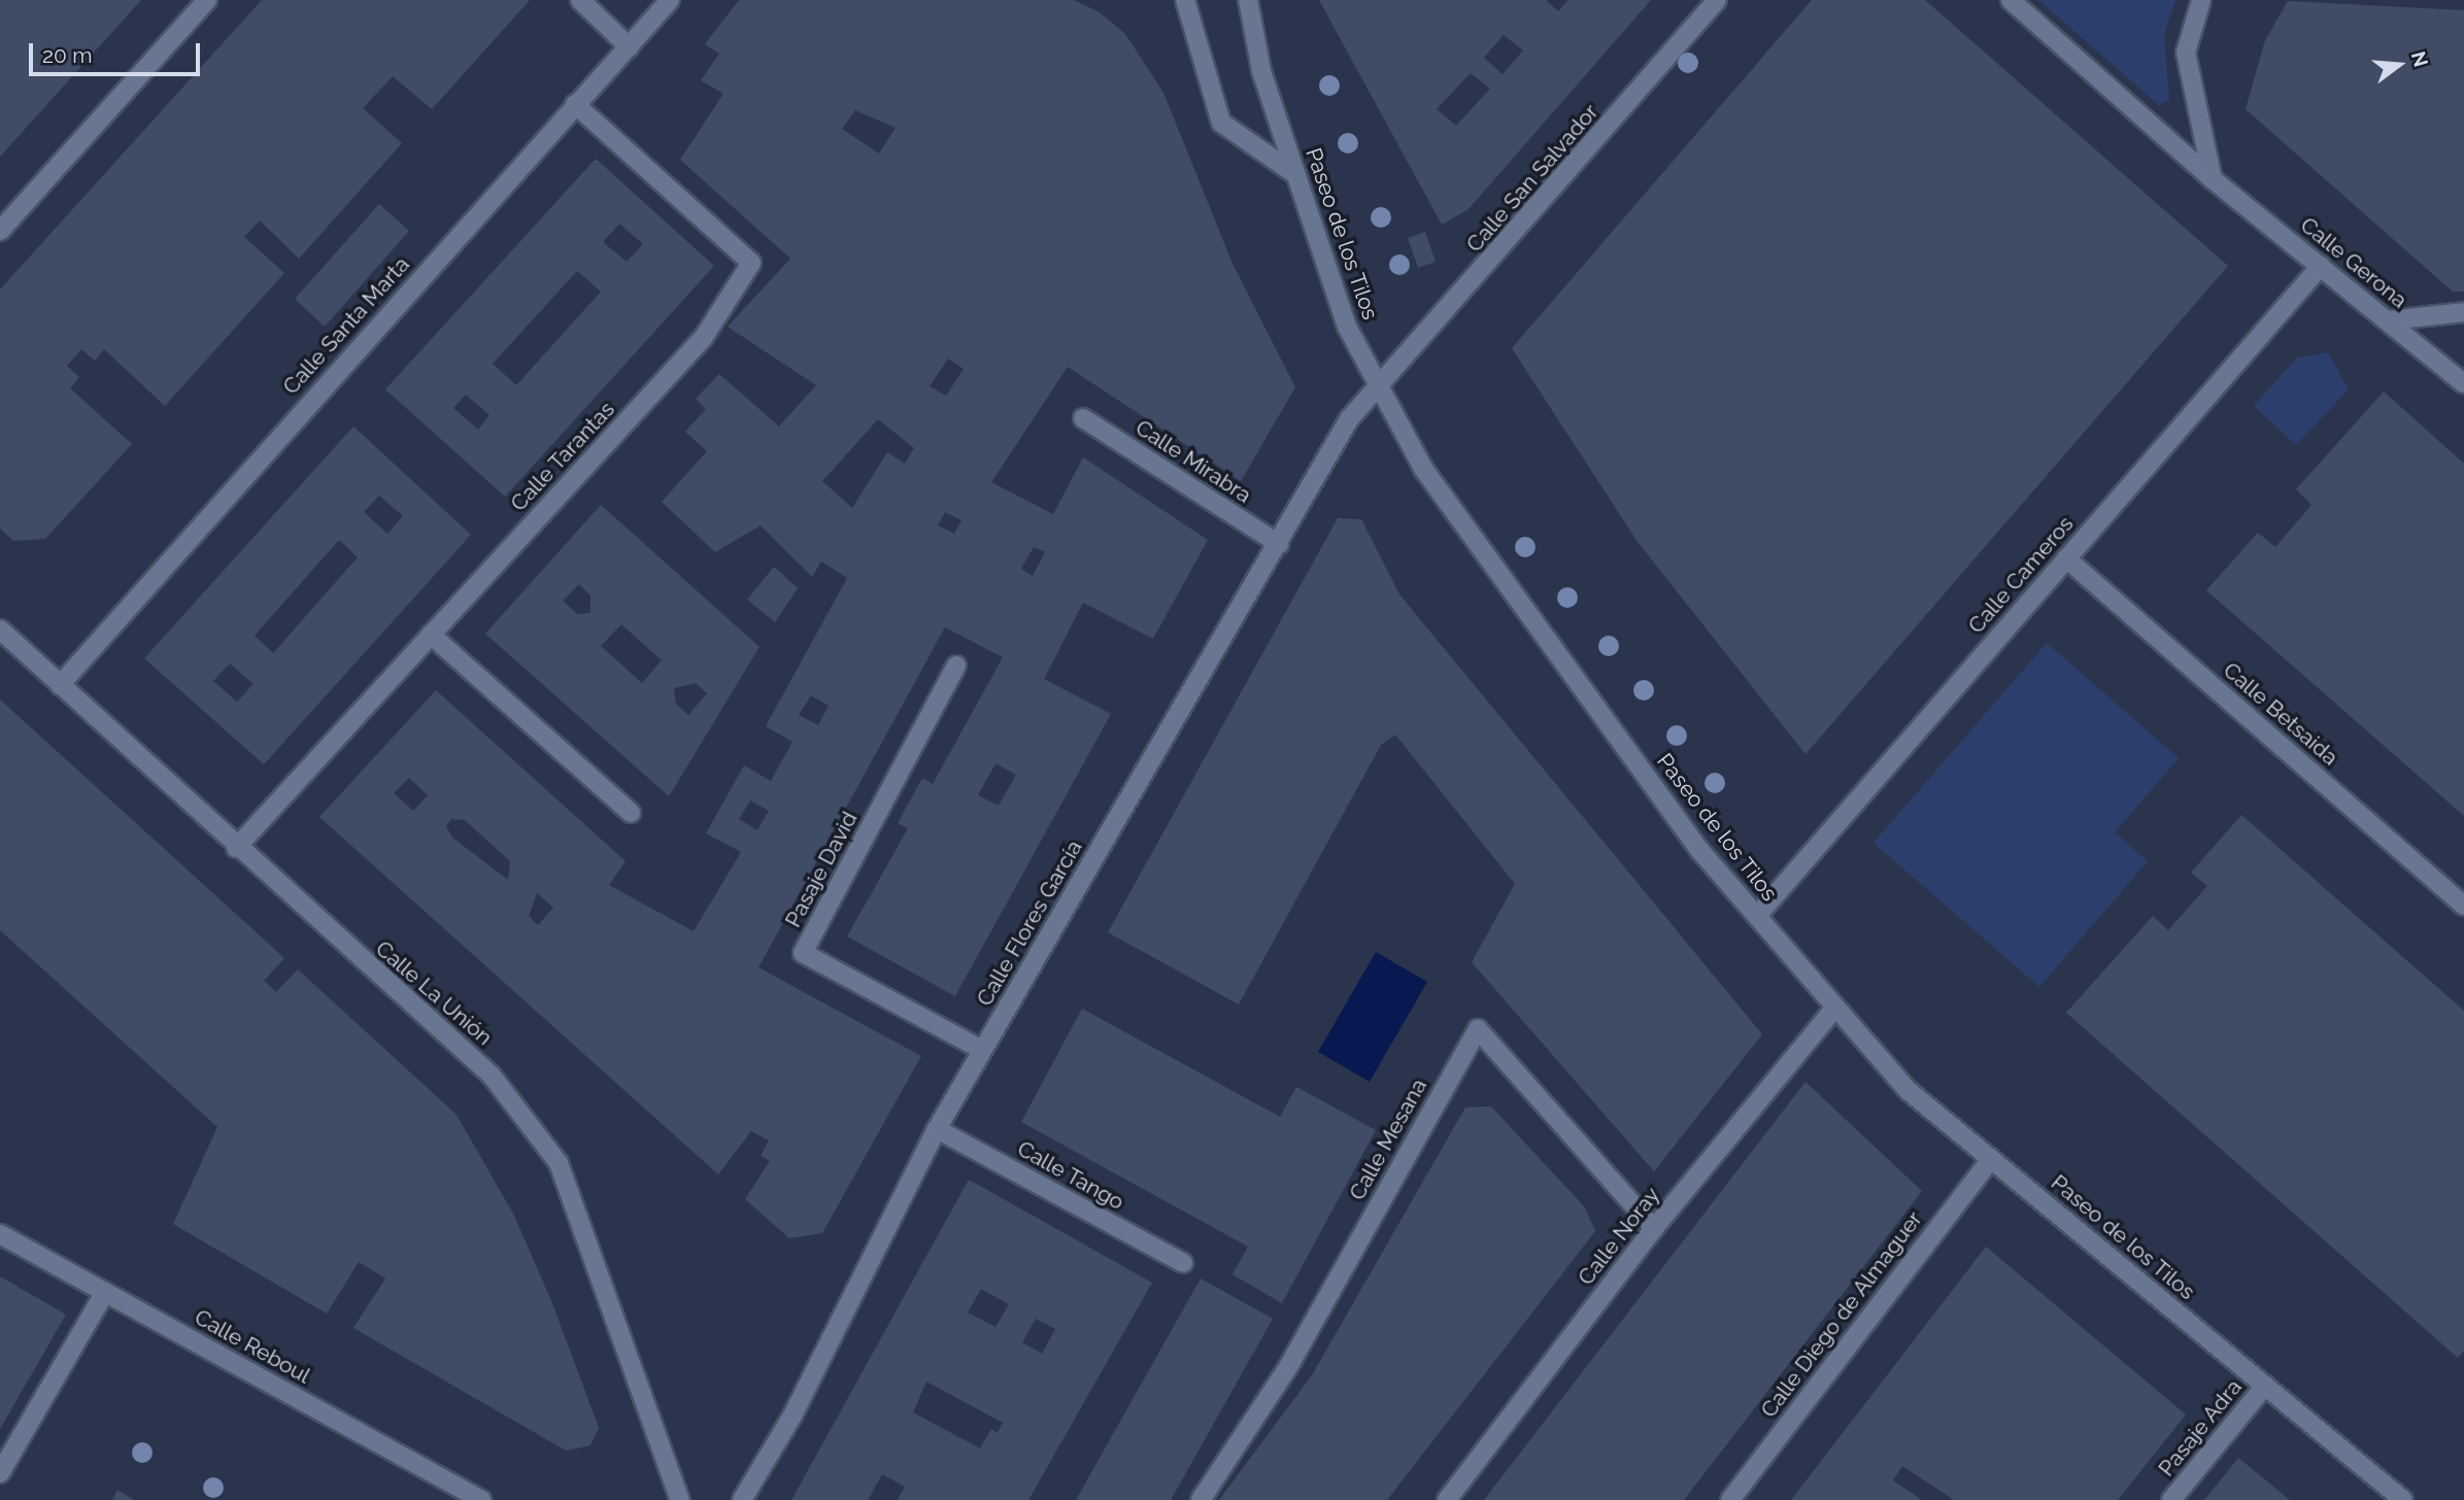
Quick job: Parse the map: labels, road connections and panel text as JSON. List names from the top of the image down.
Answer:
{
  "streets": {
    "street": [
      "Calle San Salvador",
      "Paseo de los Tilos",
      "Calle Gerona",
      "Calle Santa Marta",
      "Calle Tarantas",
      "Calle Mirabra",
      "Calle Cameros",
      "Calle Betsaida",
      "Pasaje David",
      "Calle Flores García",
      "Calle La Unión",
      "Calle Mesana",
      "Calle Tango",
      "Calle Noray",
      "Calle Diego de Almaguer",
      "Calle Reboul",
      "Pasaje Adra"
    ]
  },
  "crossings": [
    ["Calle San Salvador", "Paseo de los Tilos"],
    ["Calle San Salvador", "Calle Flores García"],
    ["Paseo de los Tilos", "Calle Cameros"],
    ["Paseo de los Tilos", "Calle Flores García"],
    ["Paseo de los Tilos", "Calle Noray"],
    ["Paseo de los Tilos", "Calle Diego de Almaguer"],
    ["Paseo de los Tilos", "Pasaje Adra"],
    ["Calle Gerona", "Calle Cameros"],
    ["Calle Santa Marta", "Calle Tarantas"],
    ["Calle Santa Marta", "Calle La Unión"],
    ["Calle Tarantas", "Calle La Unión"],
    ["Calle Mirabra", "Calle Flores García"],
    ["Calle Cameros", "Calle Betsaida"],
    ["Pasaje David", "Calle Flores García"],
    ["Calle Flores García", "Calle Tango"],
    ["Calle Mesana", "Calle Noray"]
  ],
  "scale_bar": "20 m",
  "north": "right"
}
